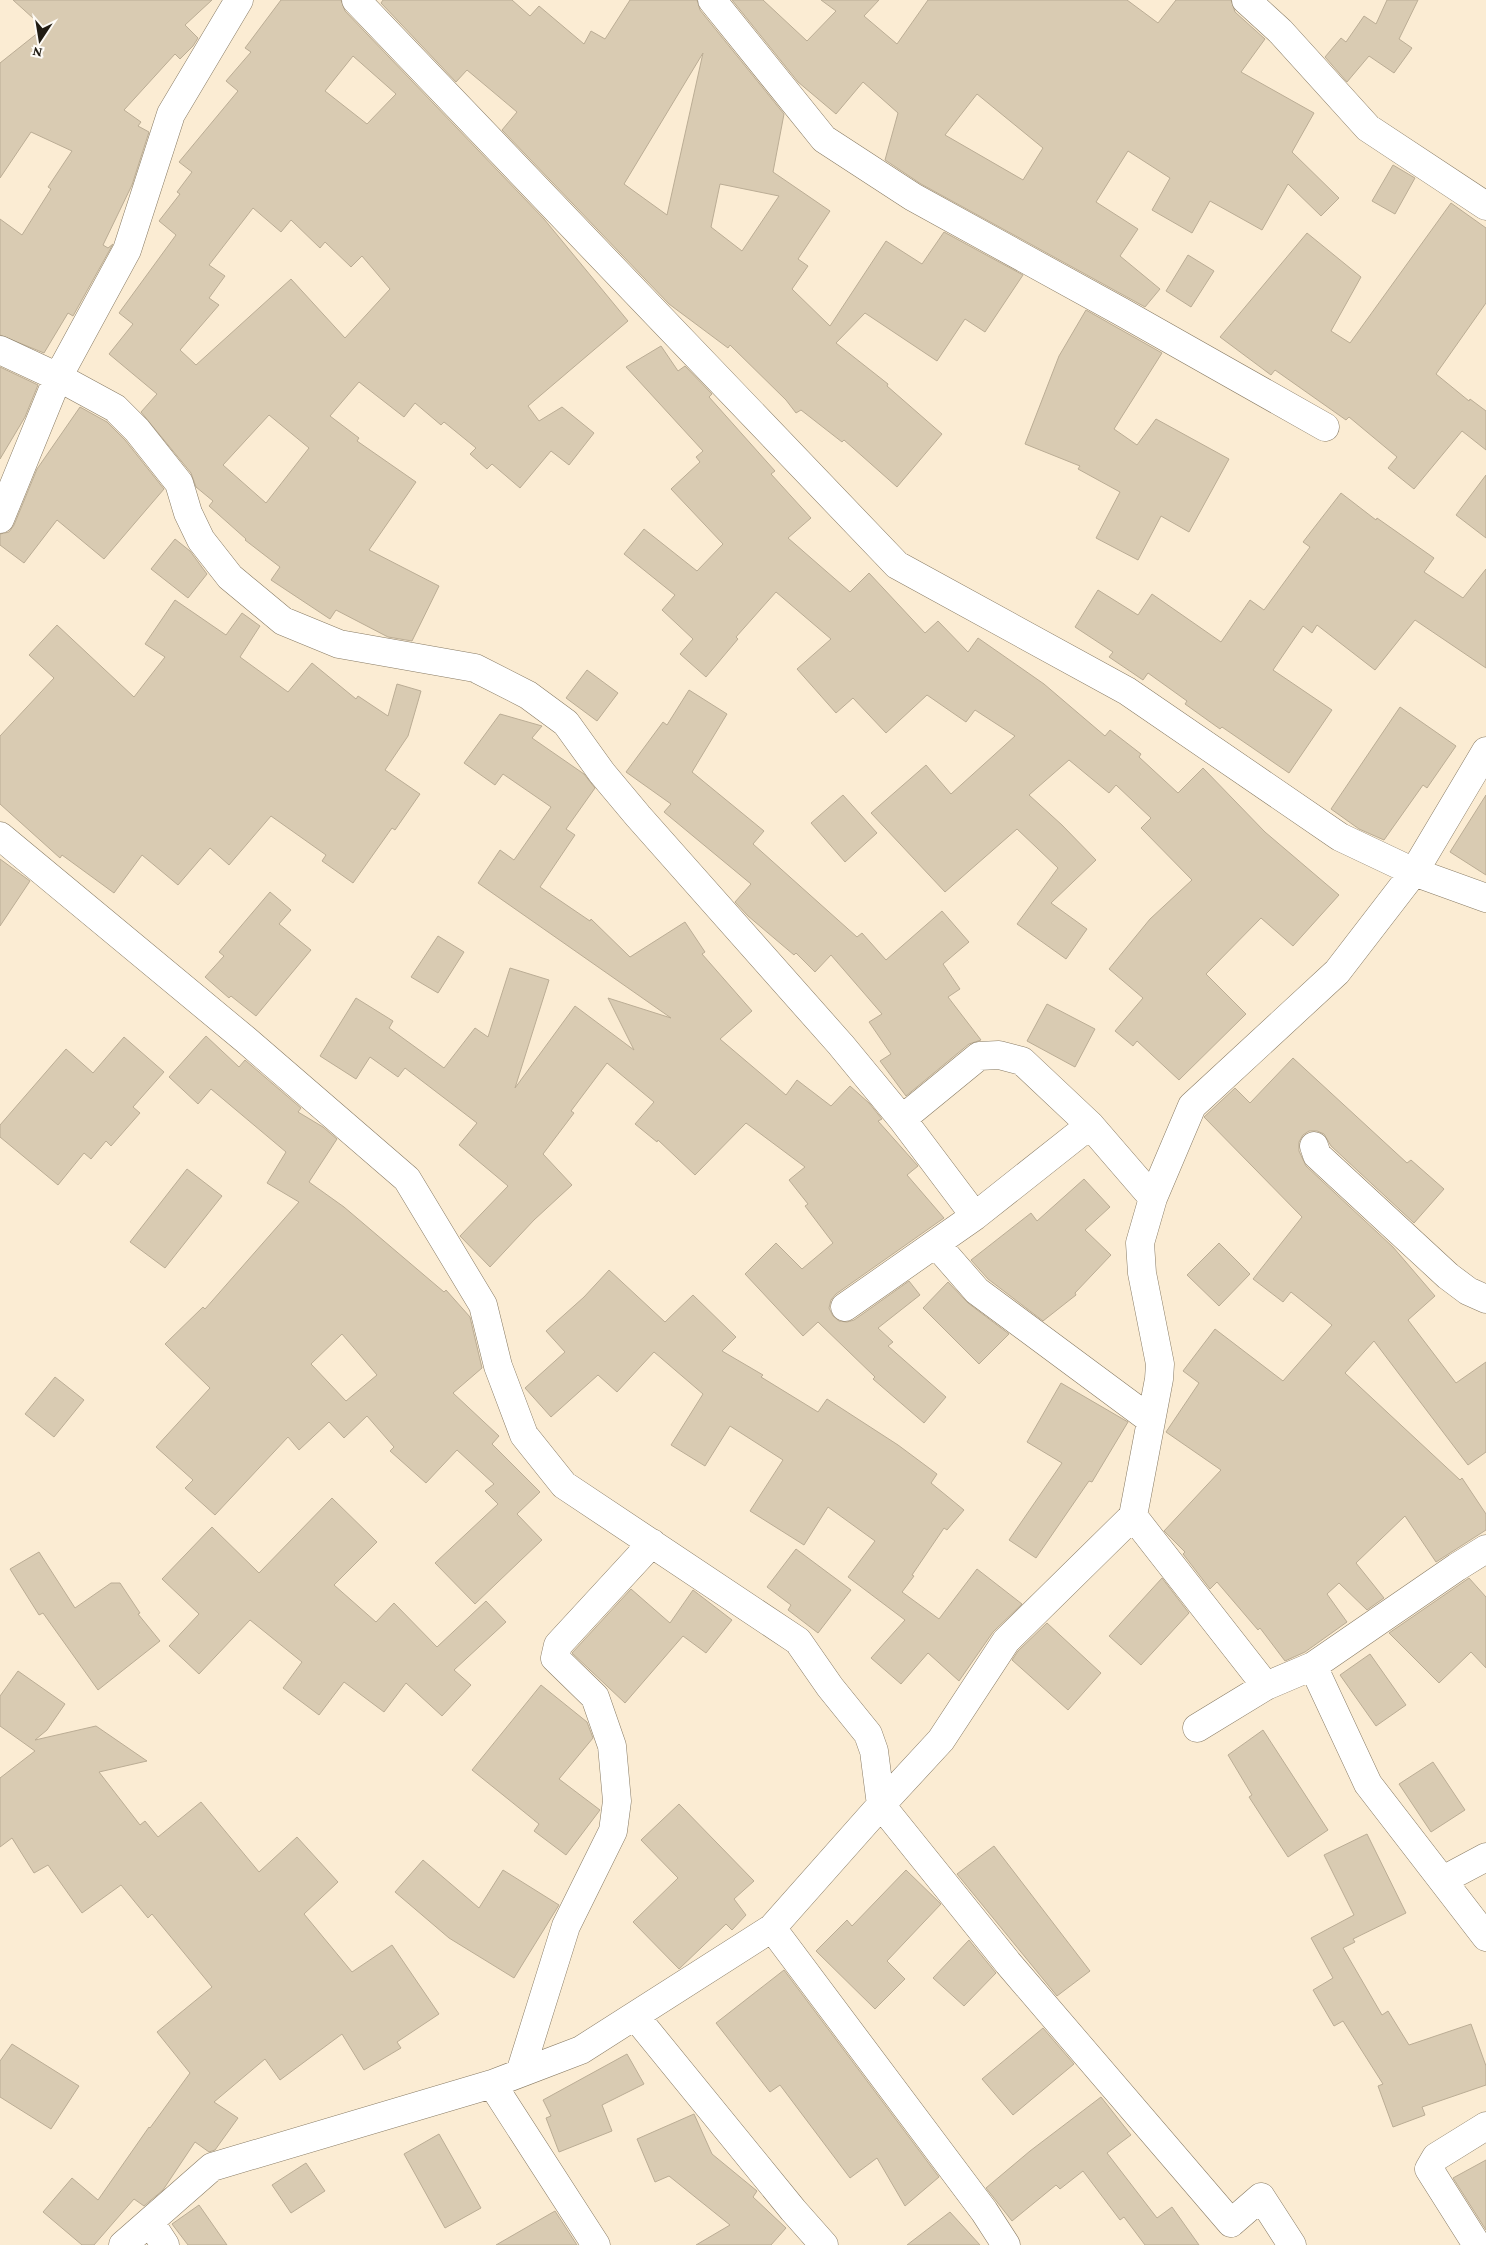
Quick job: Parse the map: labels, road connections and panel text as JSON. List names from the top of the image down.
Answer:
{
  "north": "bottom"
}
